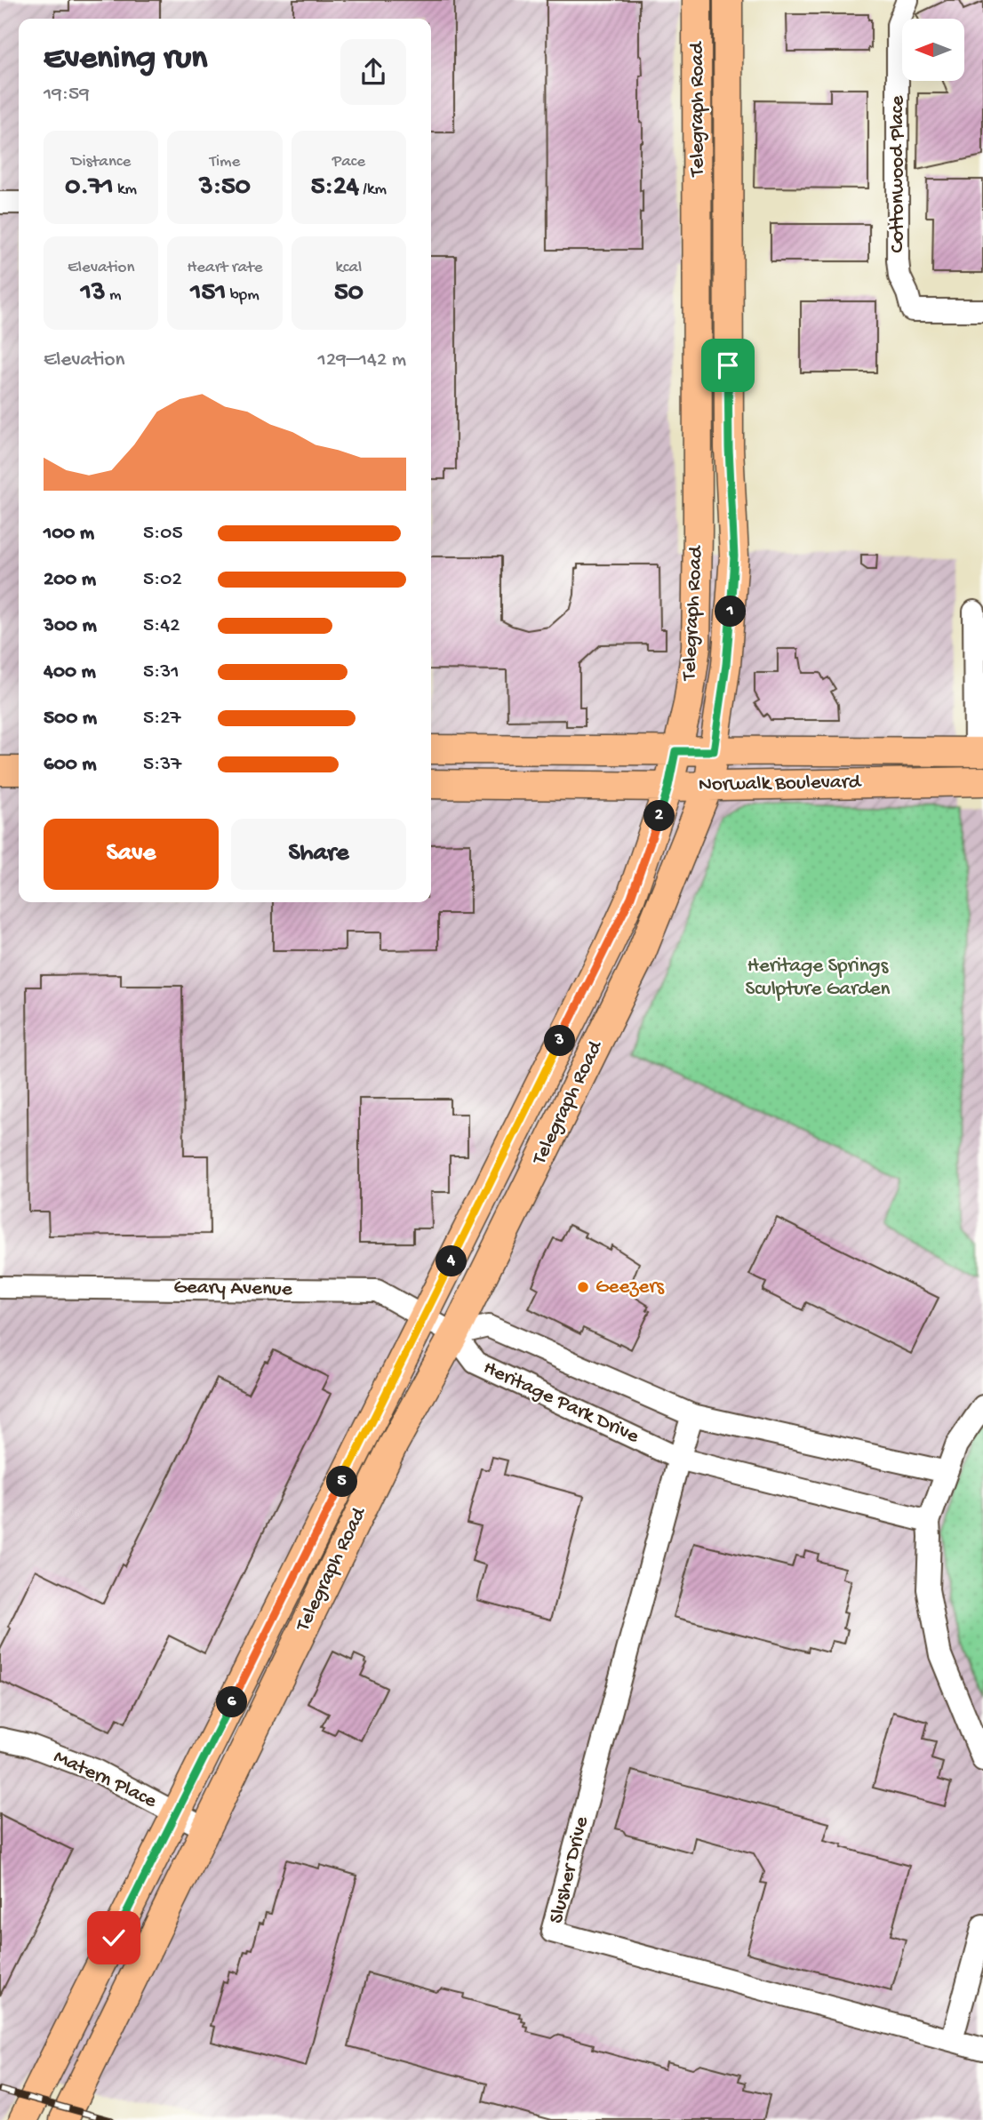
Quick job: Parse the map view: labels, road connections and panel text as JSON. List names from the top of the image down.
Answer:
{
  "streets": {
    "main road": ["Telegraph Road", "Norwalk Boulevard"],
    "street": [
      "Cottonwood Place",
      "Geary Avenue",
      "Heritage Park Drive",
      "Matern Place",
      "Slusher Drive"
    ]
  },
  "crossings": [
    ["Telegraph Road", "Norwalk Boulevard"],
    ["Telegraph Road", "Geary Avenue"],
    ["Telegraph Road", "Heritage Park Drive"],
    ["Telegraph Road", "Matern Place"],
    ["Geary Avenue", "Heritage Park Drive"],
    ["Heritage Park Drive", "Slusher Drive"]
  ],
  "parks": ["Heritage Springs Sculpture Garden"],
  "places": ["Geezers"],
  "north": "left",
  "page": {
    "heading": ["Evening run", "19:59"],
    "stats": [
      ["Distance", "0.71 km"],
      ["Time", "3:50"],
      ["Pace", "5:24 /km"],
      ["Elevation", "13 m"],
      ["Heart rate", "151 bpm"],
      ["kcal", "50"]
    ],
    "chart": ["Elevation", "129–142 m"],
    "list": [
      {
        "name": "100 m",
        "note": "5:05"
      },
      {
        "name": "200 m",
        "note": "5:02"
      },
      {
        "name": "300 m",
        "note": "5:42"
      },
      {
        "name": "400 m",
        "note": "5:31"
      },
      {
        "name": "500 m",
        "note": "5:27"
      },
      {
        "name": "600 m",
        "note": "5:37"
      }
    ],
    "pins": [
      "1",
      "2",
      "3",
      "4",
      "5",
      "6"
    ],
    "buttons": ["Save", "Share"]
  }
}
